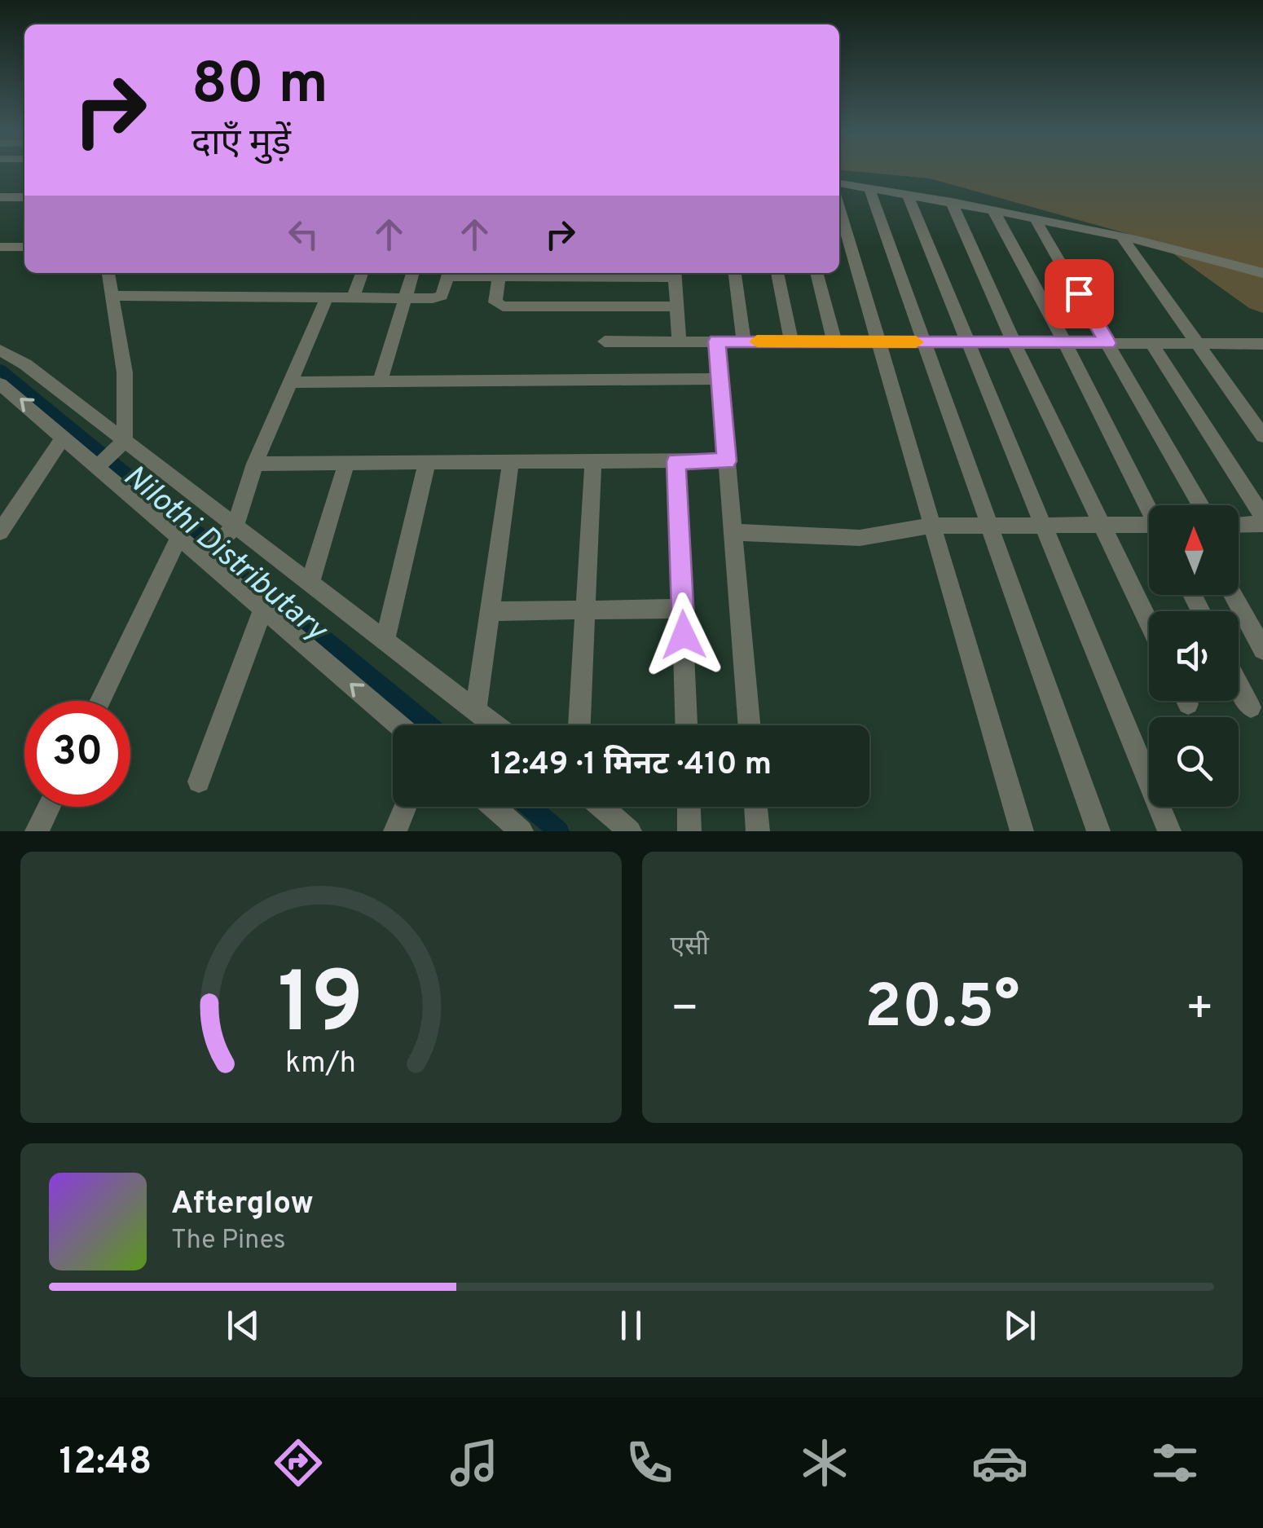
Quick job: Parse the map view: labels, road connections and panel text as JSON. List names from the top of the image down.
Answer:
{
  "water": ["Nilothi Distributary"],
  "north": "top",
  "page": {
    "turn": ["80 m", "दाएँ मुड़ें"],
    "limit": "30",
    "trip": "12:49 · 1 मिनट · 410 m",
    "tile": "एसी",
    "heat": ["−", "20.5°", "+"],
    "song": ["Afterglow", "The Pines"],
    "tabs": "12:48",
    "gauge": ["19", "km/h"]
  }
}
